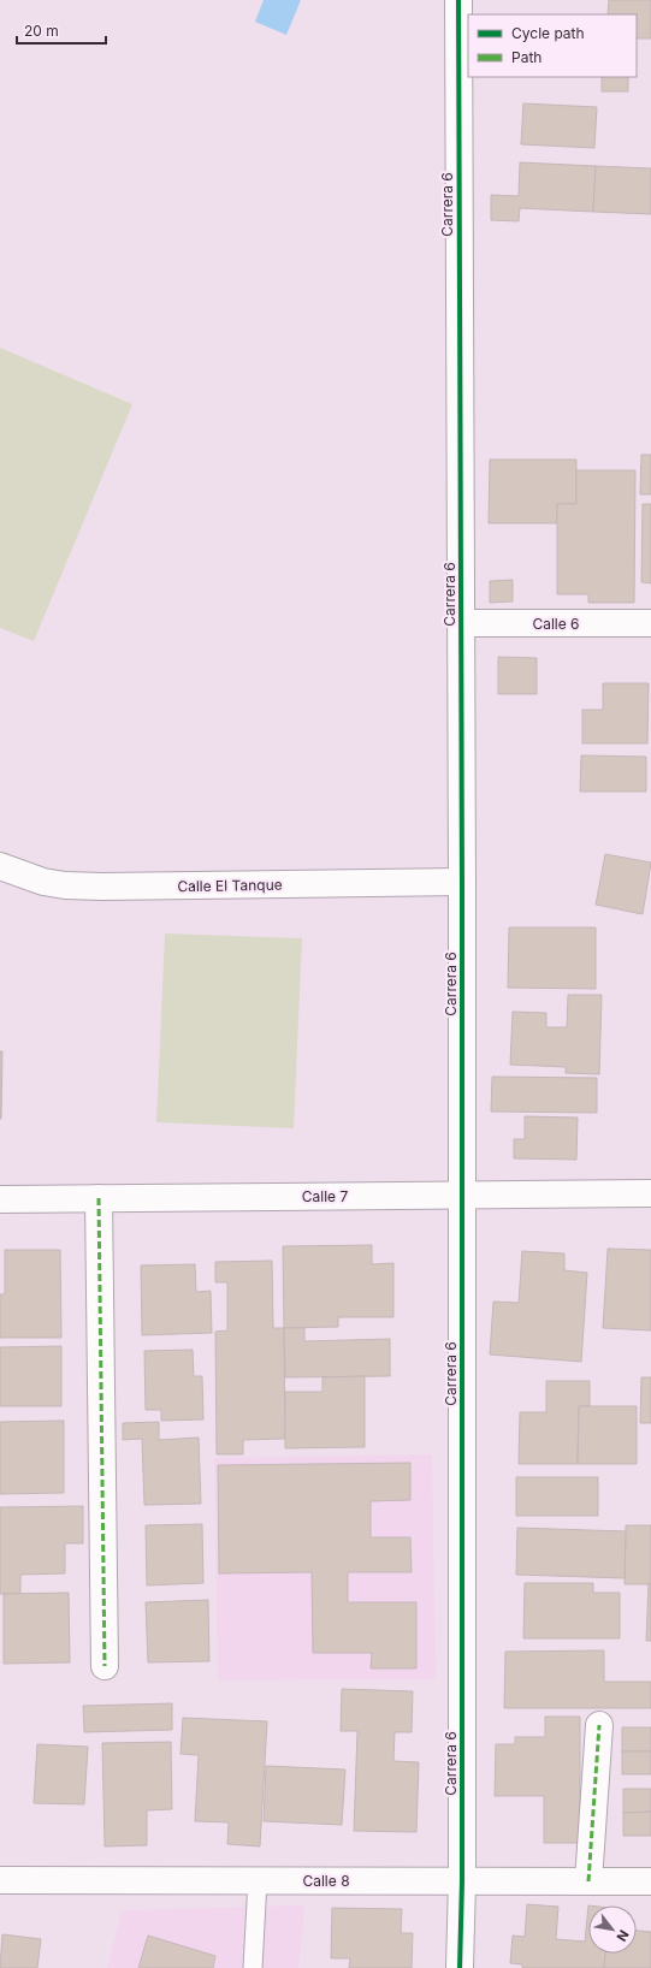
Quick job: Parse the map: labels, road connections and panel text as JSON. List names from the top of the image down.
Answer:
{
  "streets": {
    "street": [
      "Carrera 6",
      "Calle 6",
      "Calle El Tanque",
      "Calle 7",
      "Calle 8"
    ]
  },
  "crossings": [
    ["Carrera 6", "Calle 6"],
    ["Carrera 6", "Calle El Tanque"],
    ["Carrera 6", "Calle 7"],
    ["Carrera 6", "Calle 8"]
  ],
  "legend": ["Cycle path", "Path"],
  "scale_bar": "20 m",
  "north": "bottom right"
}
